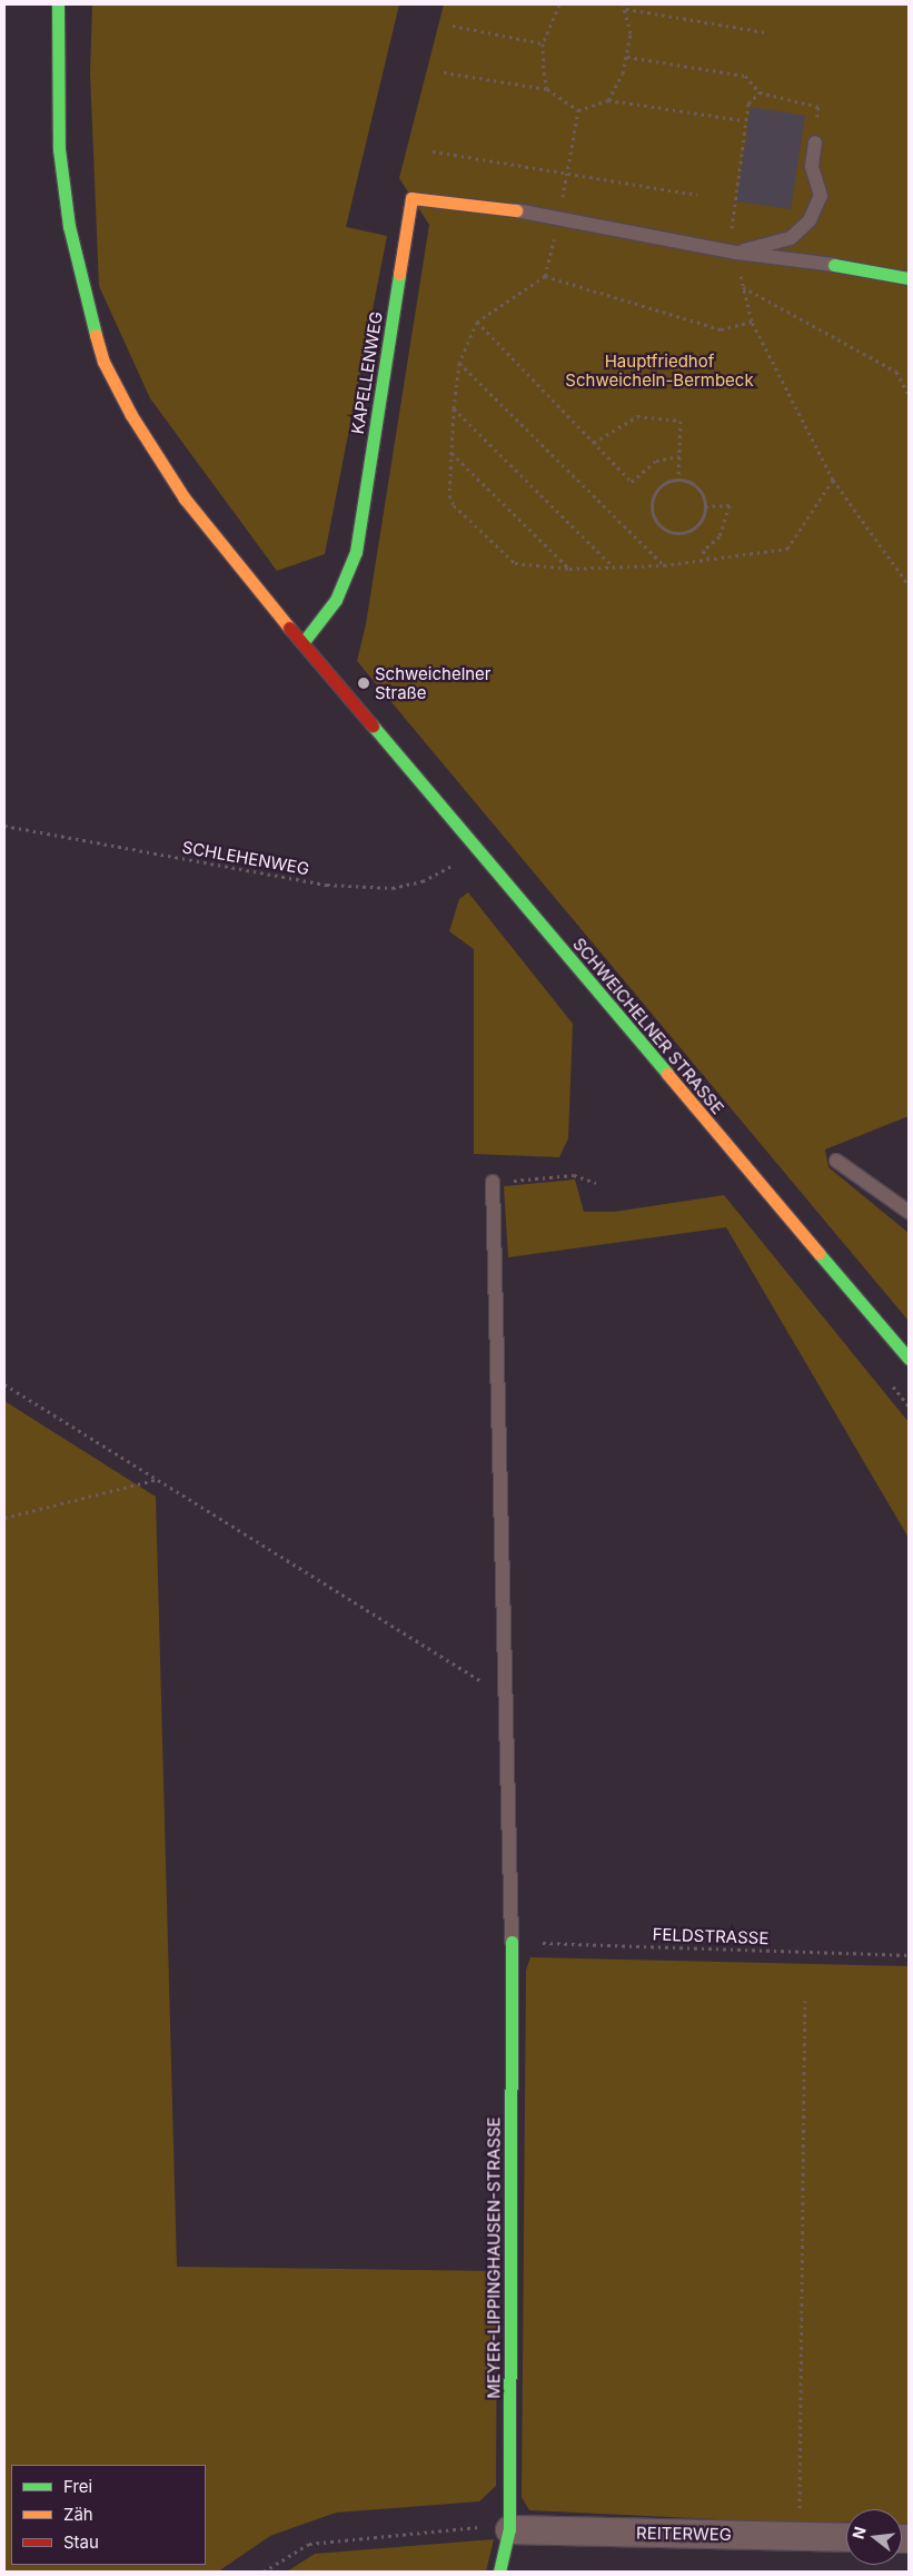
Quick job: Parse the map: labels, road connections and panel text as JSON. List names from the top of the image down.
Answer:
{
  "streets": {
    "street": [
      "KAPELLENWEG",
      "SCHWEICHELNER STRASSE",
      "MEYER-LIPPINGHAUSEN-STRASSE",
      "REITERWEG"
    ],
    "path": ["SCHLEHENWEG", "FELDSTRASSE"]
  },
  "crossings": [
    ["KAPELLENWEG", "SCHWEICHELNER STRASSE"],
    ["SCHLEHENWEG", "SCHWEICHELNER STRASSE"],
    ["FELDSTRASSE", "MEYER-LIPPINGHAUSEN-STRASSE"],
    ["MEYER-LIPPINGHAUSEN-STRASSE", "REITERWEG"]
  ],
  "parks": ["Hauptfriedhof Schweicheln-Bermbeck"],
  "places": ["Schweichelner Straße"],
  "legend": ["Frei", "Zäh", "Stau"],
  "north": "left"
}
